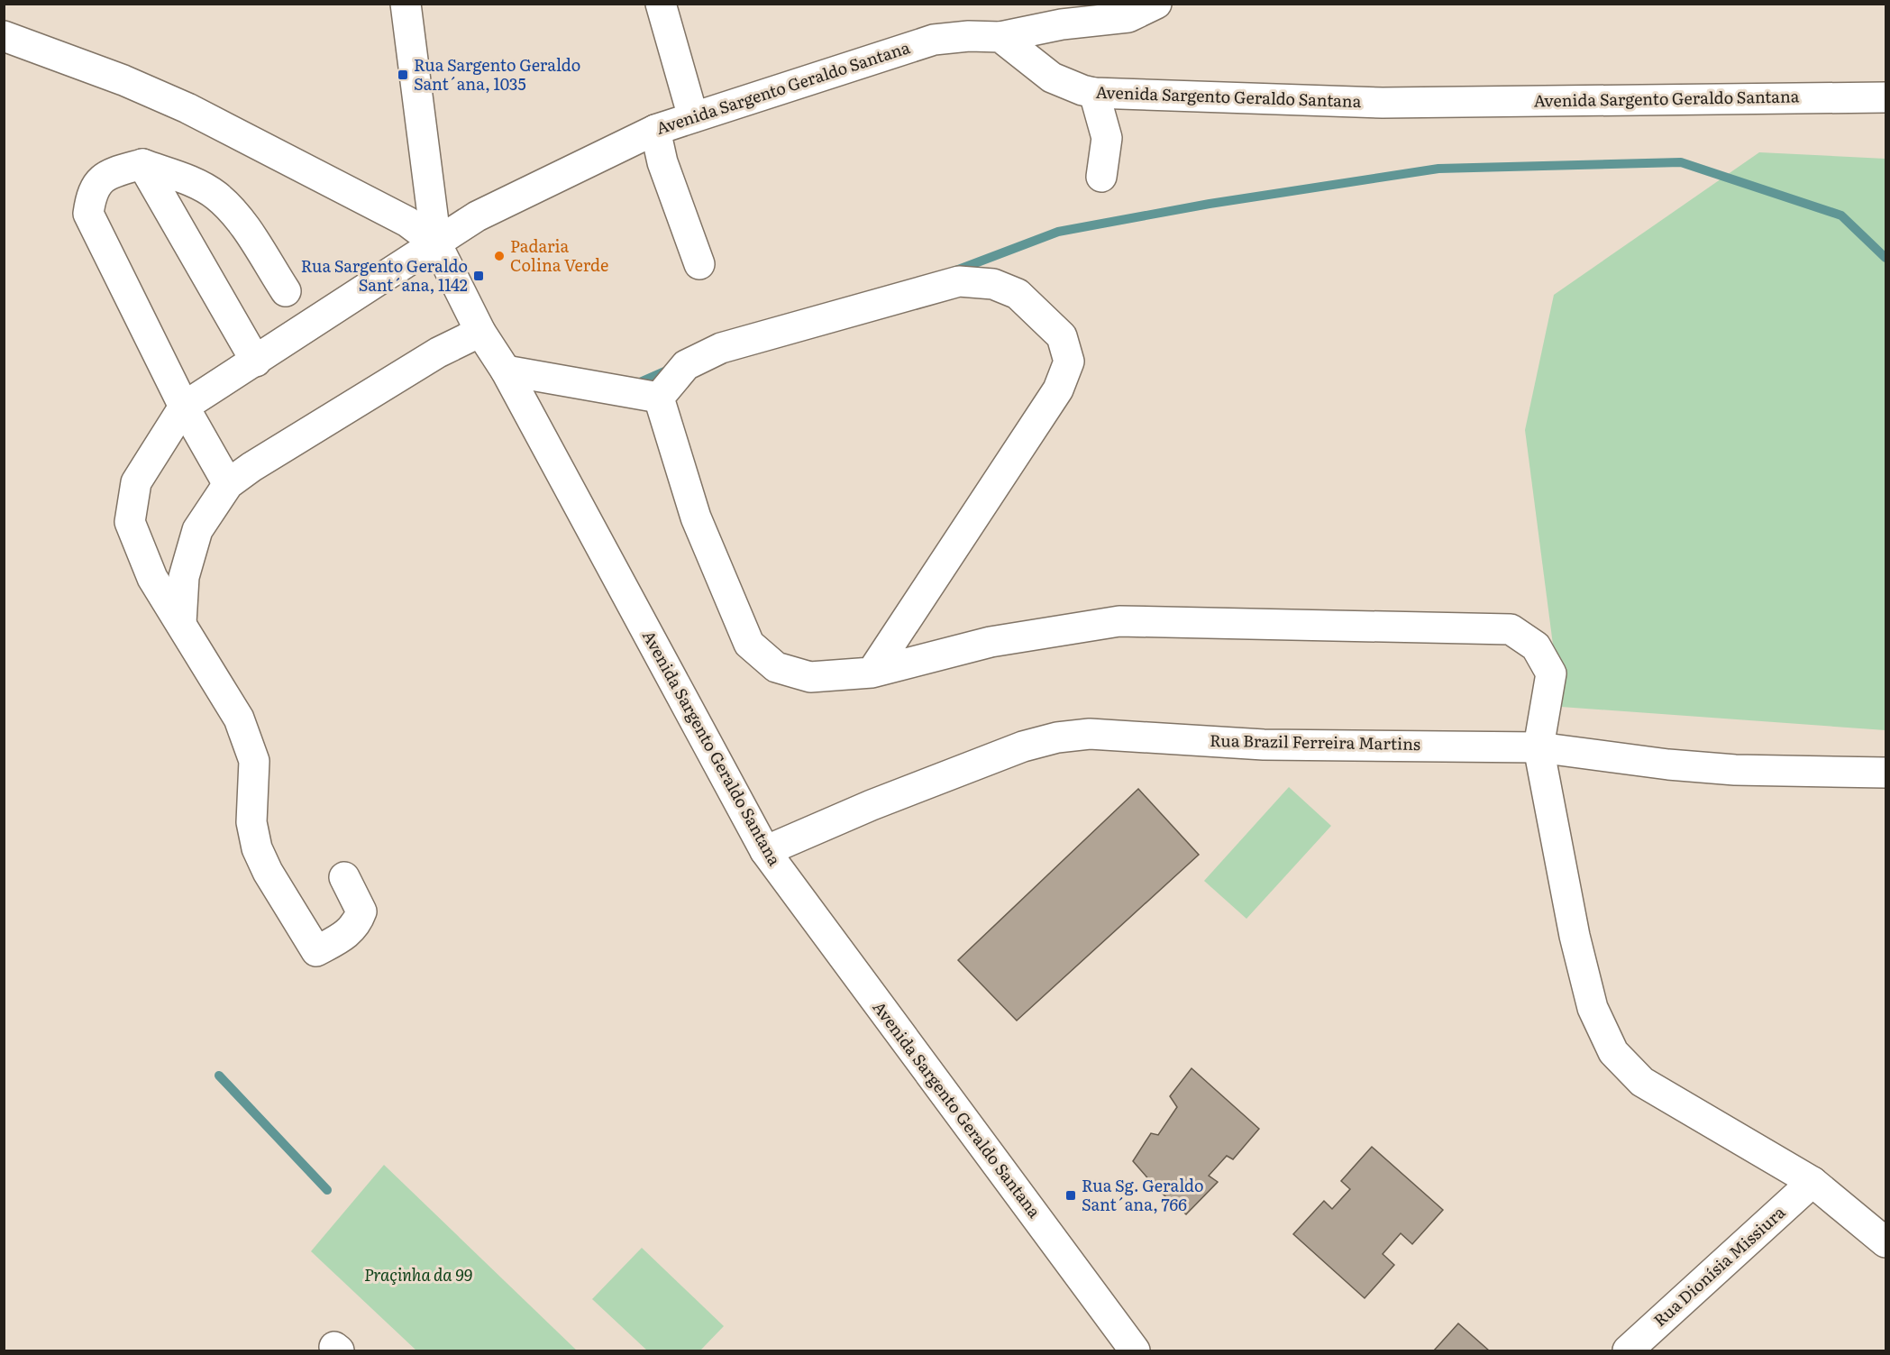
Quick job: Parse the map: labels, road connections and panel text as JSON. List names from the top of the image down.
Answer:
{
  "streets": {
    "street": ["Avenida Sargento Geraldo Santana", "Rua Brazil Ferreira Martins", "Rua Dionísia Missiura"]
  },
  "crossings": [
    ["Avenida Sargento Geraldo Santana", "Rua Brazil Ferreira Martins"]
  ],
  "parks": ["Praçinha da 99"],
  "places": {
    "transit": ["Rua Sargento Geraldo Sant´ana, 1035", "Rua Sargento Geraldo Sant´ana, 1142", "Rua Sg. Geraldo Sant´ana, 766"],
    "other": ["Padaria Colina Verde"]
  }
}
